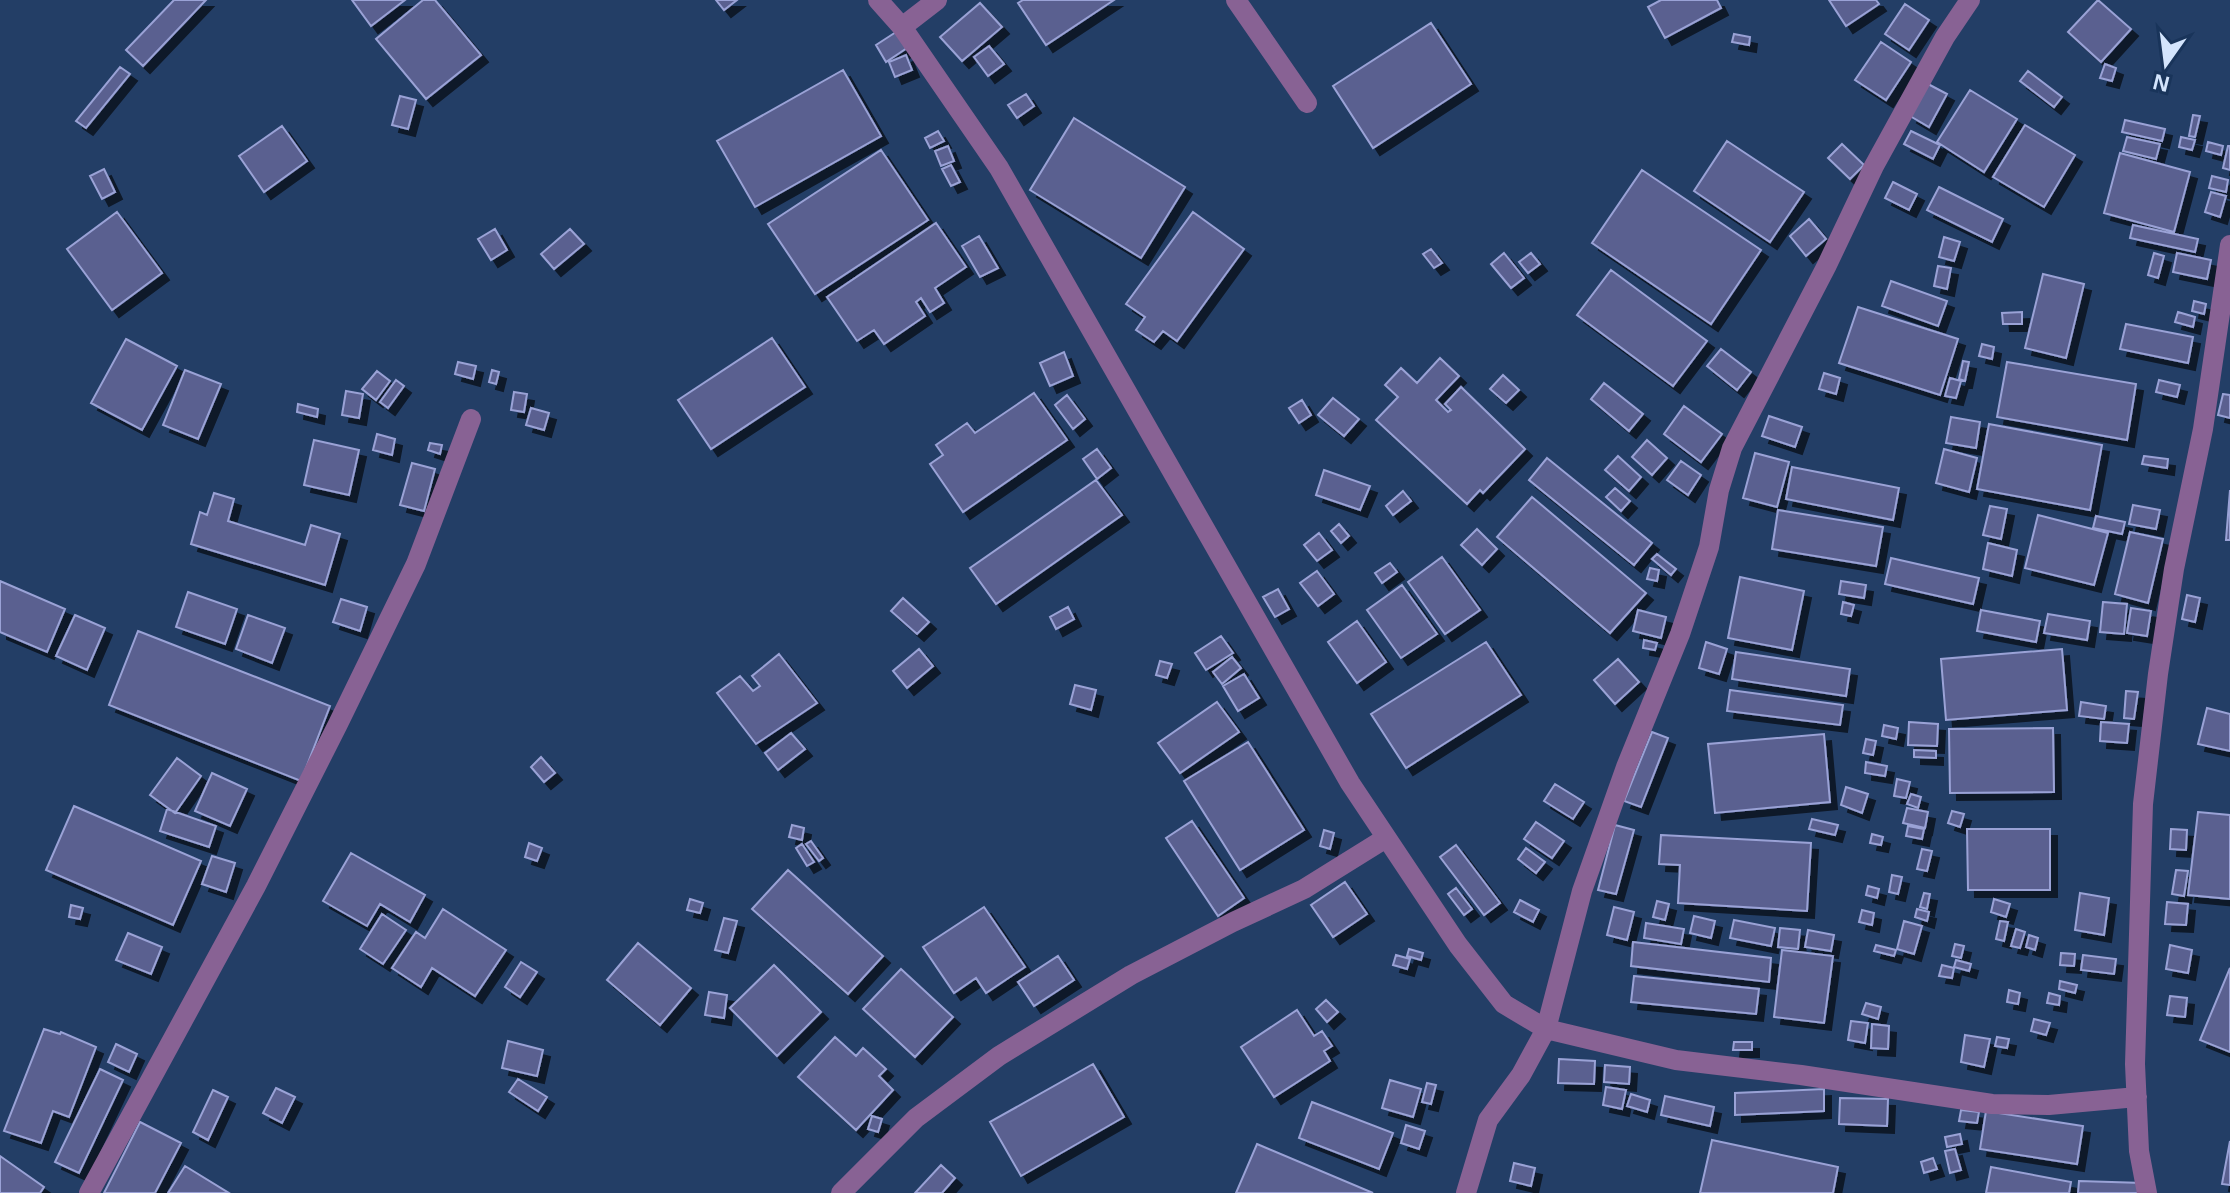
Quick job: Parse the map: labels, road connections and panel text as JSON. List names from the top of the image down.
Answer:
{
  "north": "bottom"
}
